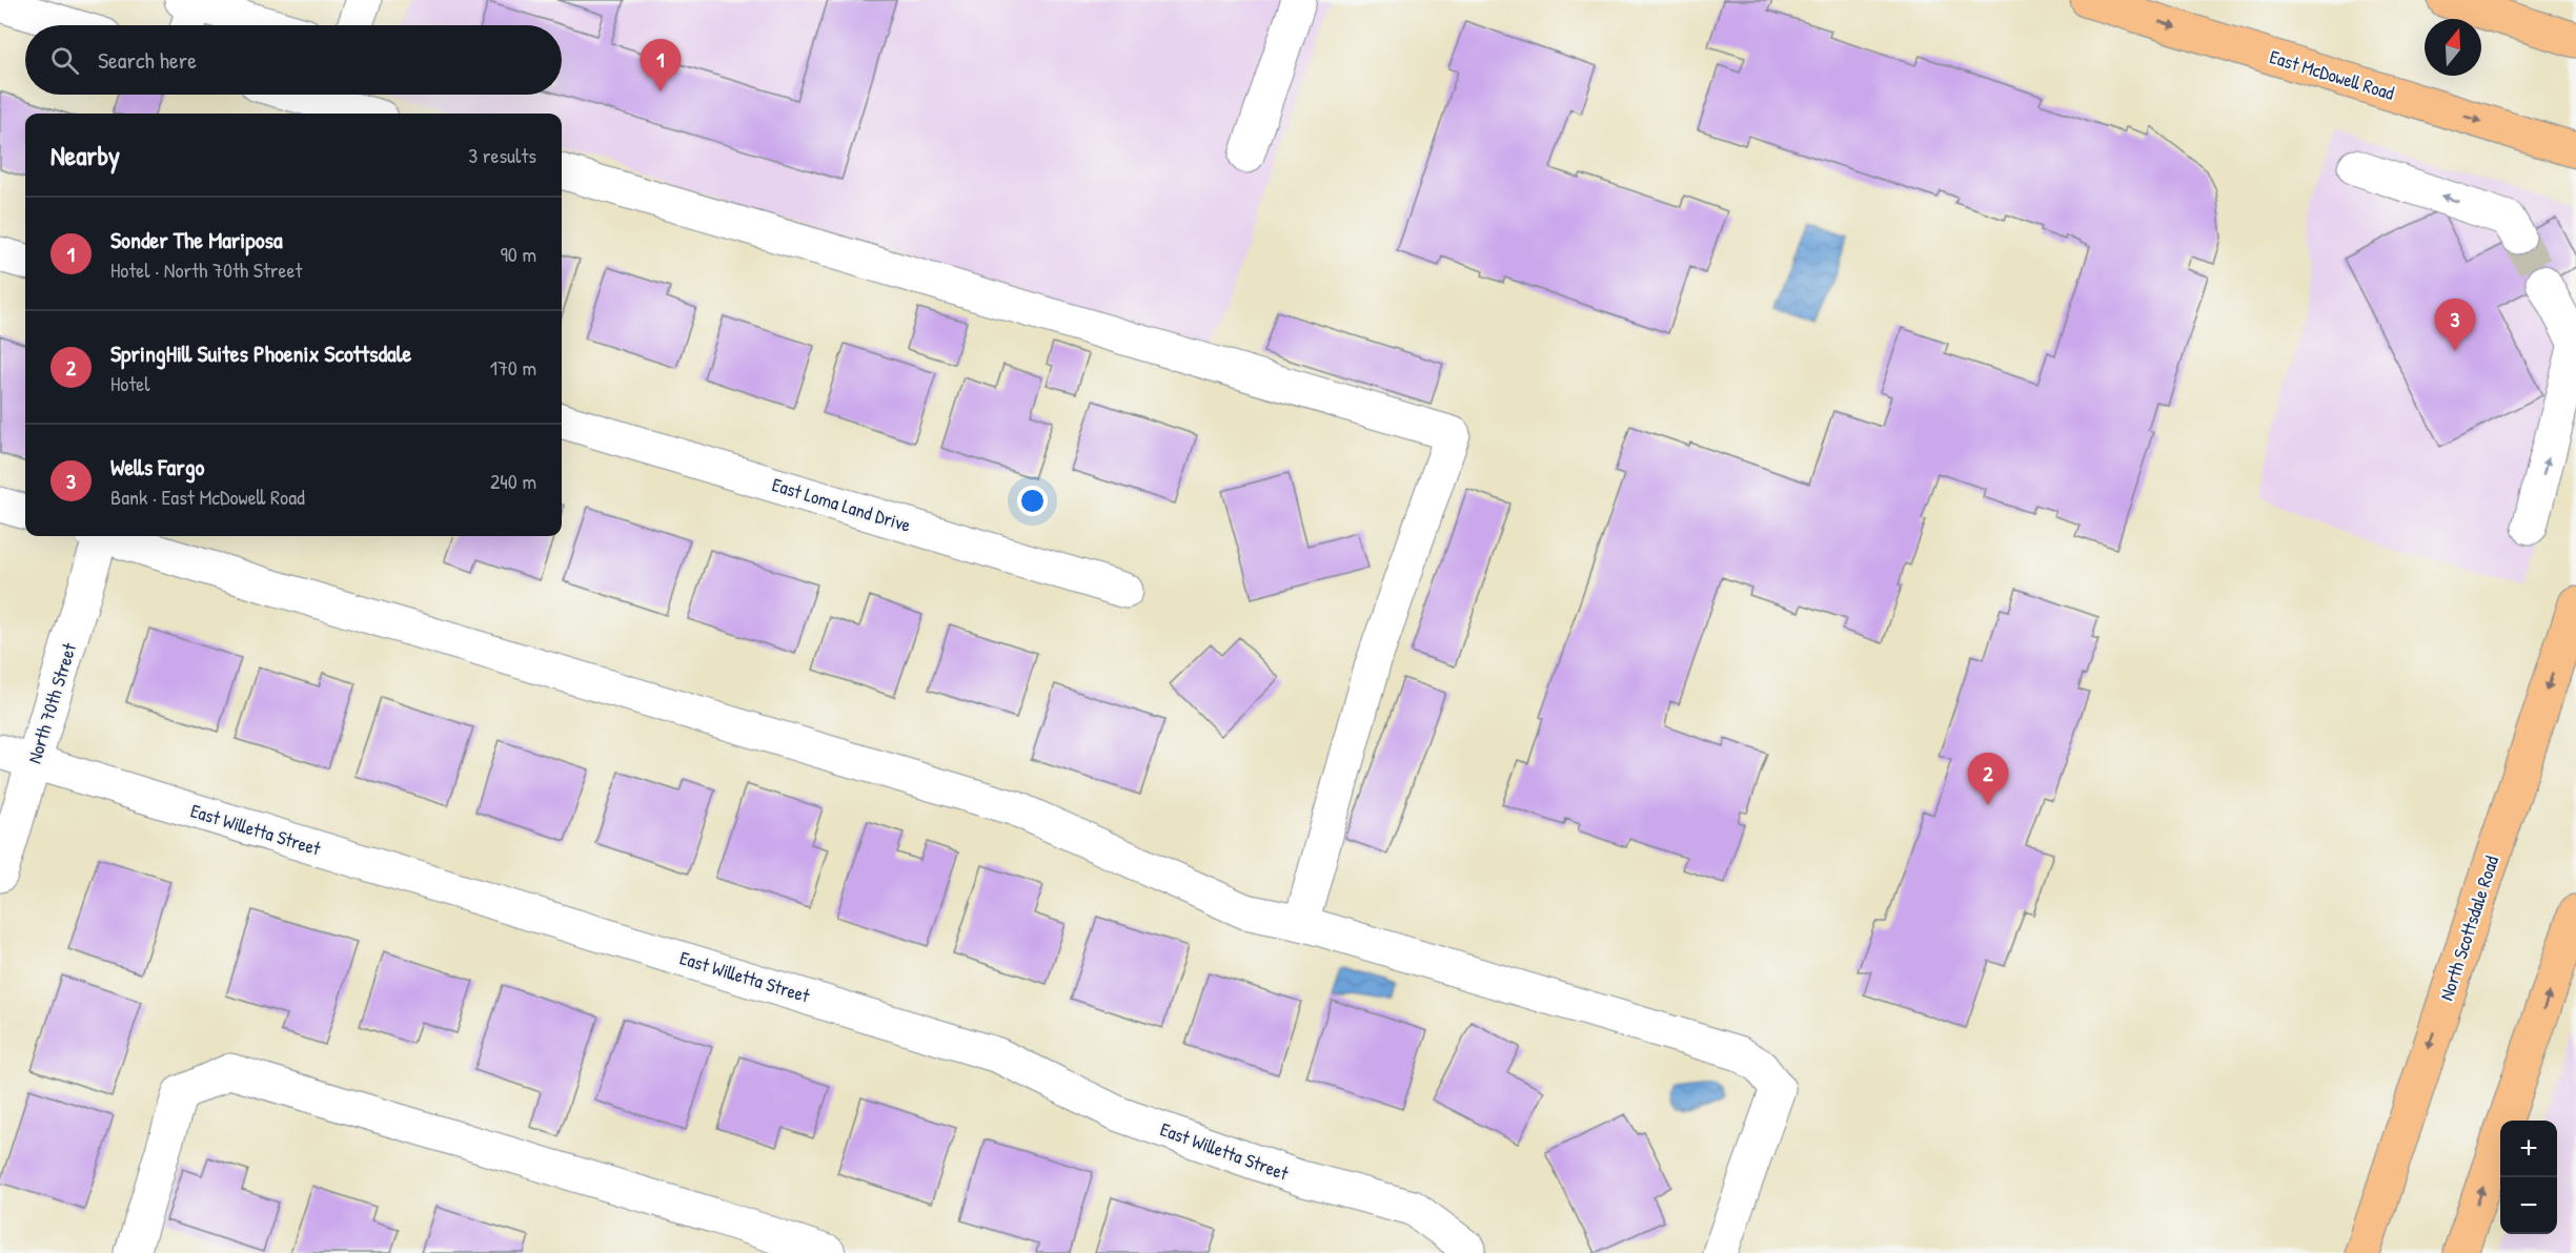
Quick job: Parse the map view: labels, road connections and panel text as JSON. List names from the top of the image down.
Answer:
{
  "streets": {
    "main road": ["East McDowell Road", "North Scottsdale Road"],
    "street": ["East Loma Land Drive", "North 70th Street", "East Willetta Street"]
  },
  "crossings": [
    ["North 70th Street", "East Willetta Street"]
  ],
  "one_way": ["East McDowell Road"],
  "north": "top",
  "page": {
    "search": "Search here",
    "pins": ["1", "3", "2"],
    "heading": ["Nearby", "3 results"],
    "list": [
      {
        "mark": "1",
        "name": "Sonder The Mariposa",
        "note": "Hotel · North 70th Street",
        "value": "90 m"
      },
      {
        "mark": "2",
        "name": "SpringHill Suites Phoenix Scottsdale",
        "note": "Hotel",
        "value": "170 m"
      },
      {
        "mark": "3",
        "name": "Wells Fargo",
        "note": "Bank · East McDowell Road",
        "value": "240 m"
      }
    ],
    "map_buttons": ["+", "−"]
  }
}
